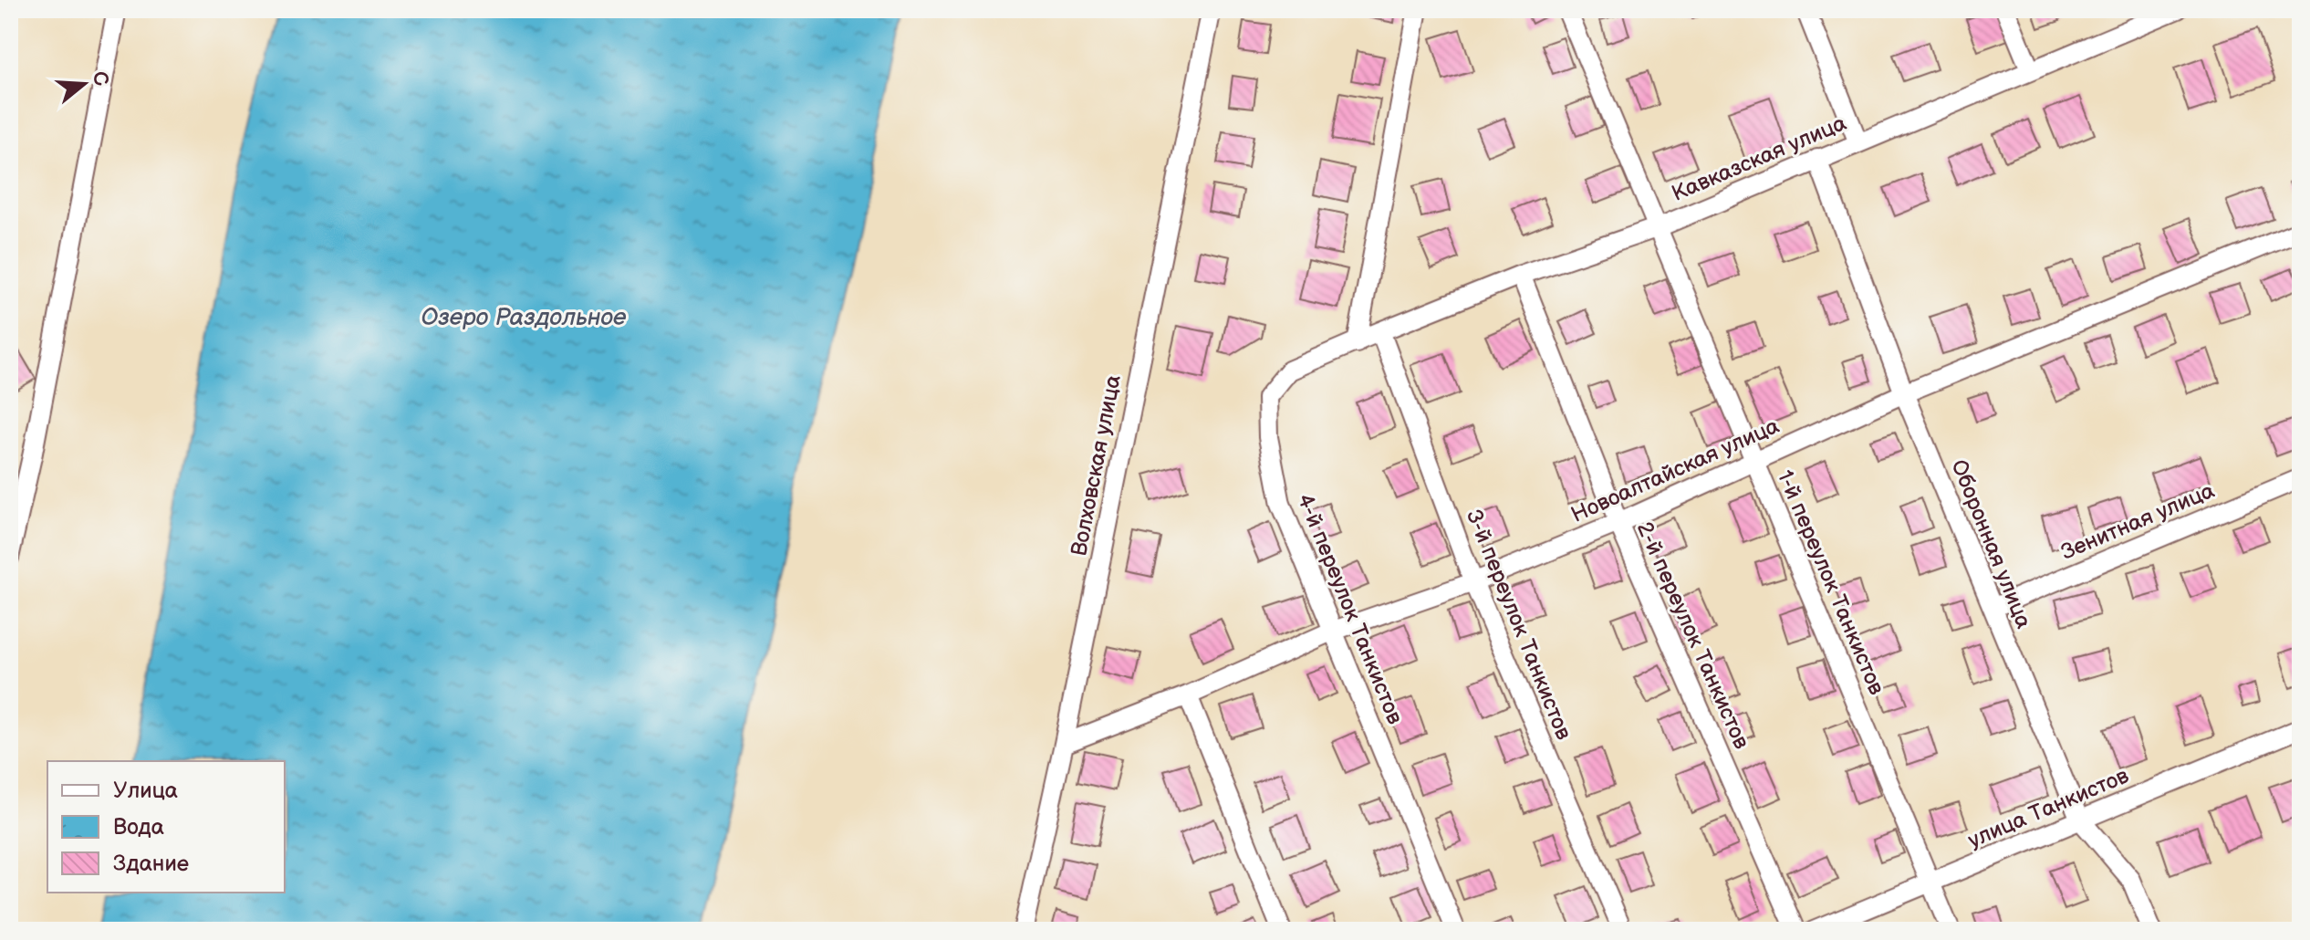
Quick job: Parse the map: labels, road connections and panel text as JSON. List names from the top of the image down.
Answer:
{
  "streets": {
    "street": [
      "Кавказская улица",
      "Волховская улица",
      "Новоалтайская улица",
      "Зенитная улица",
      "Оборонная улица",
      "1-й переулок Танкистов",
      "4-й переулок Танкистов",
      "3-й переулок Танкистов",
      "2-й переулок Танкистов",
      "улица Танкистов"
    ]
  },
  "crossings": [
    ["Кавказская улица", "Оборонная улица"],
    ["Кавказская улица", "1-й переулок Танкистов"],
    ["Кавказская улица", "4-й переулок Танкистов"],
    ["Кавказская улица", "3-й переулок Танкистов"],
    ["Кавказская улица", "2-й переулок Танкистов"],
    ["Волховская улица", "Новоалтайская улица"],
    ["Новоалтайская улица", "Оборонная улица"],
    ["Новоалтайская улица", "1-й переулок Танкистов"],
    ["Новоалтайская улица", "4-й переулок Танкистов"],
    ["Новоалтайская улица", "3-й переулок Танкистов"],
    ["Новоалтайская улица", "2-й переулок Танкистов"],
    ["Зенитная улица", "Оборонная улица"],
    ["Оборонная улица", "улица Танкистов"],
    ["1-й переулок Танкистов", "улица Танкистов"]
  ],
  "water": ["Озеро Раздольное"],
  "legend": ["Улица", "Вода", "Здание"],
  "north": "right"
}
